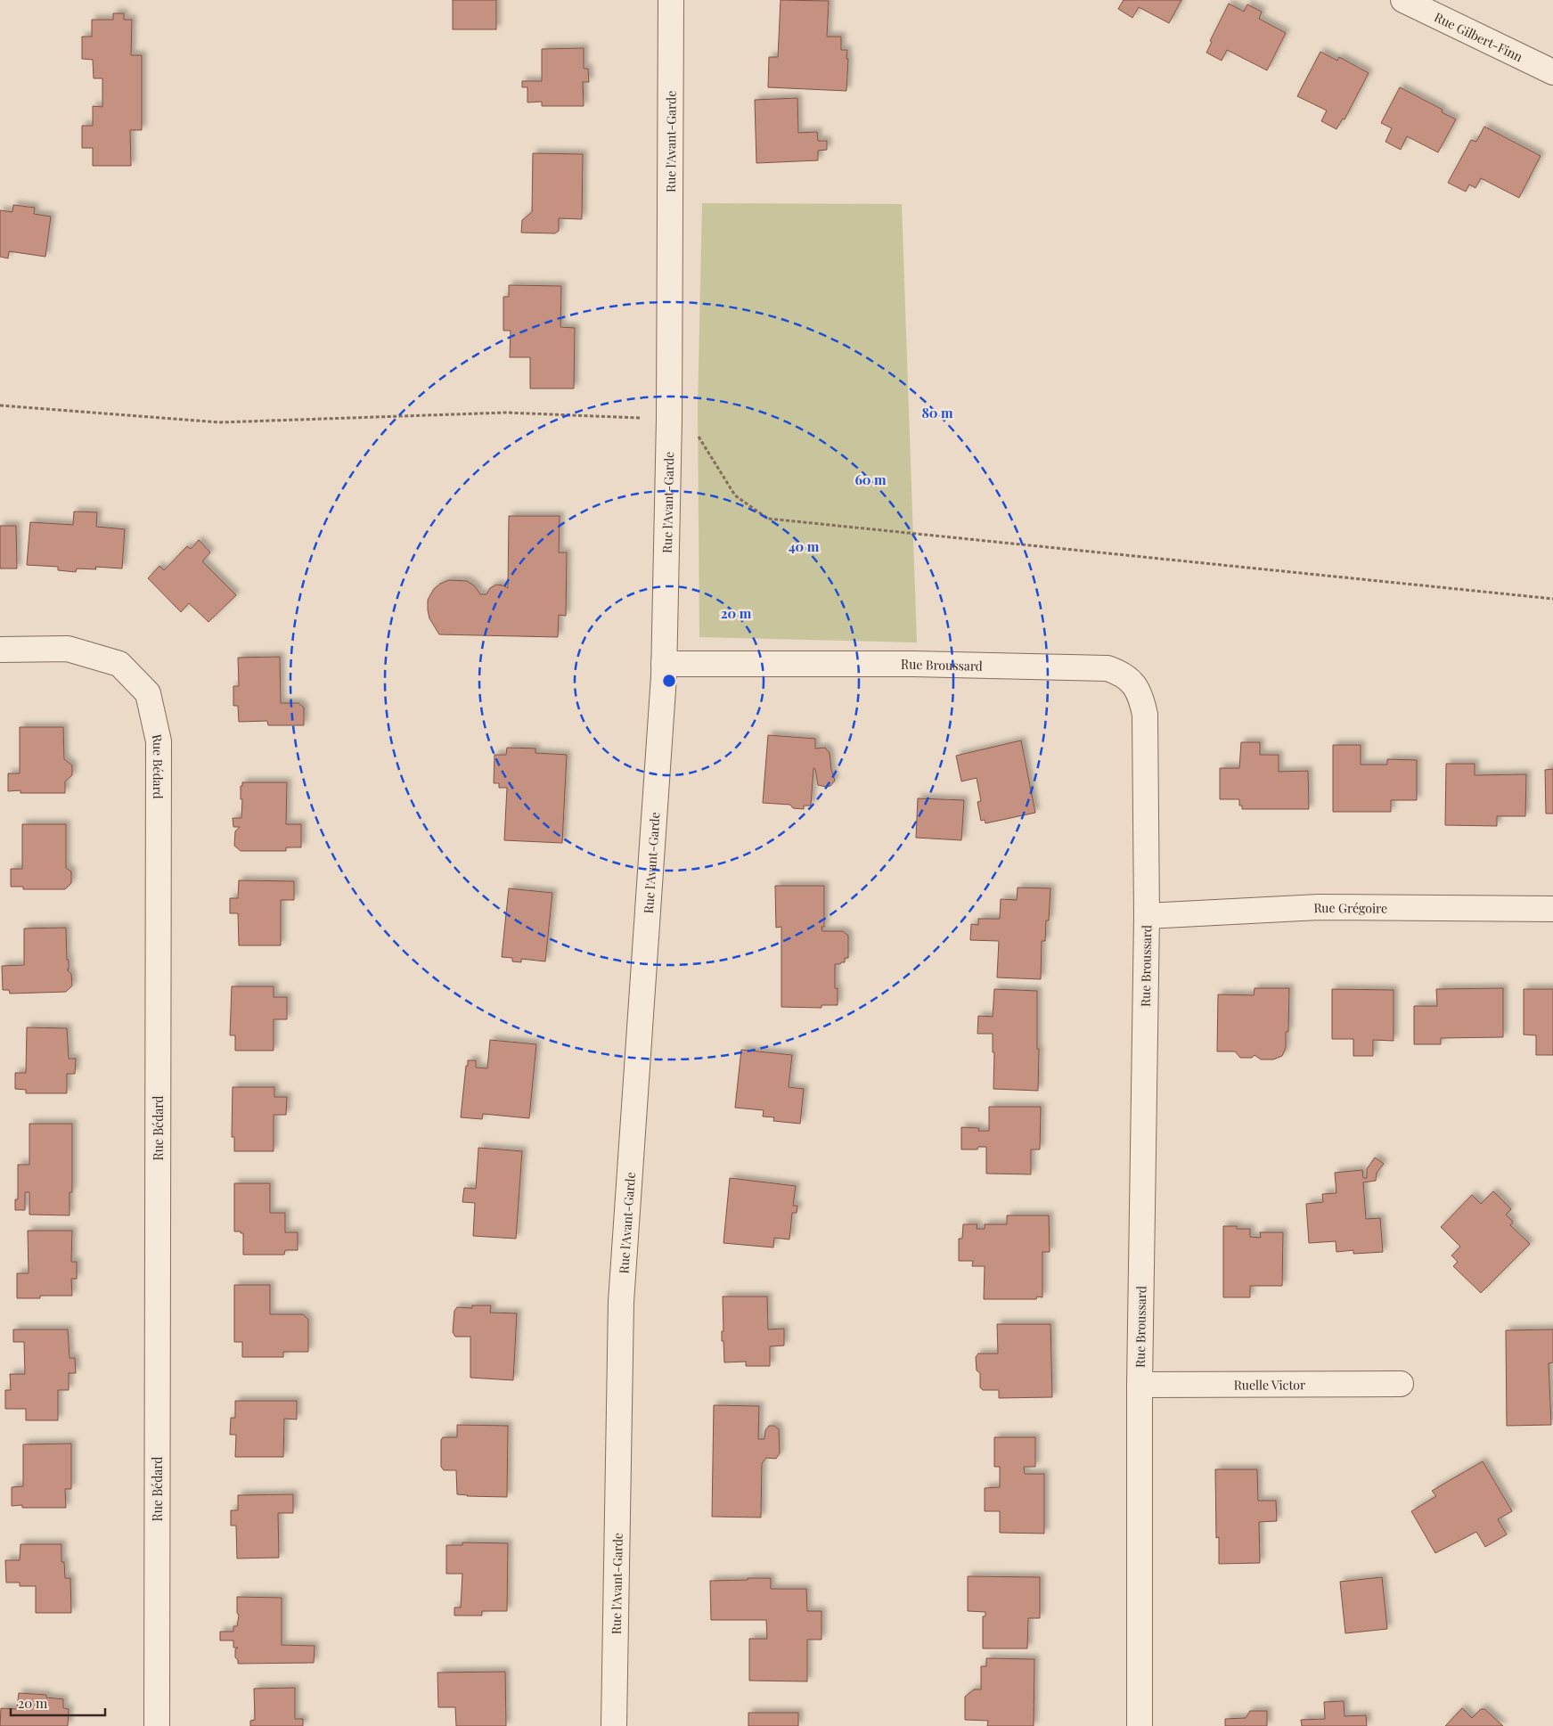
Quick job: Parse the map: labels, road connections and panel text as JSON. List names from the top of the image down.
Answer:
{
  "streets": {
    "street": [
      "Rue Gilbert-Finn",
      "Rue l'Avant-Garde",
      "Rue Broussard",
      "Rue Bédard",
      "Rue Grégoire",
      "Ruelle Victor"
    ]
  },
  "crossings": [
    ["Rue l'Avant-Garde", "Rue Broussard"],
    ["Rue Broussard", "Rue Grégoire"],
    ["Rue Broussard", "Ruelle Victor"]
  ],
  "scale_bar": "20 m",
  "rings": [
    "80 m",
    "60 m",
    "40 m",
    "20 m"
  ]
}
